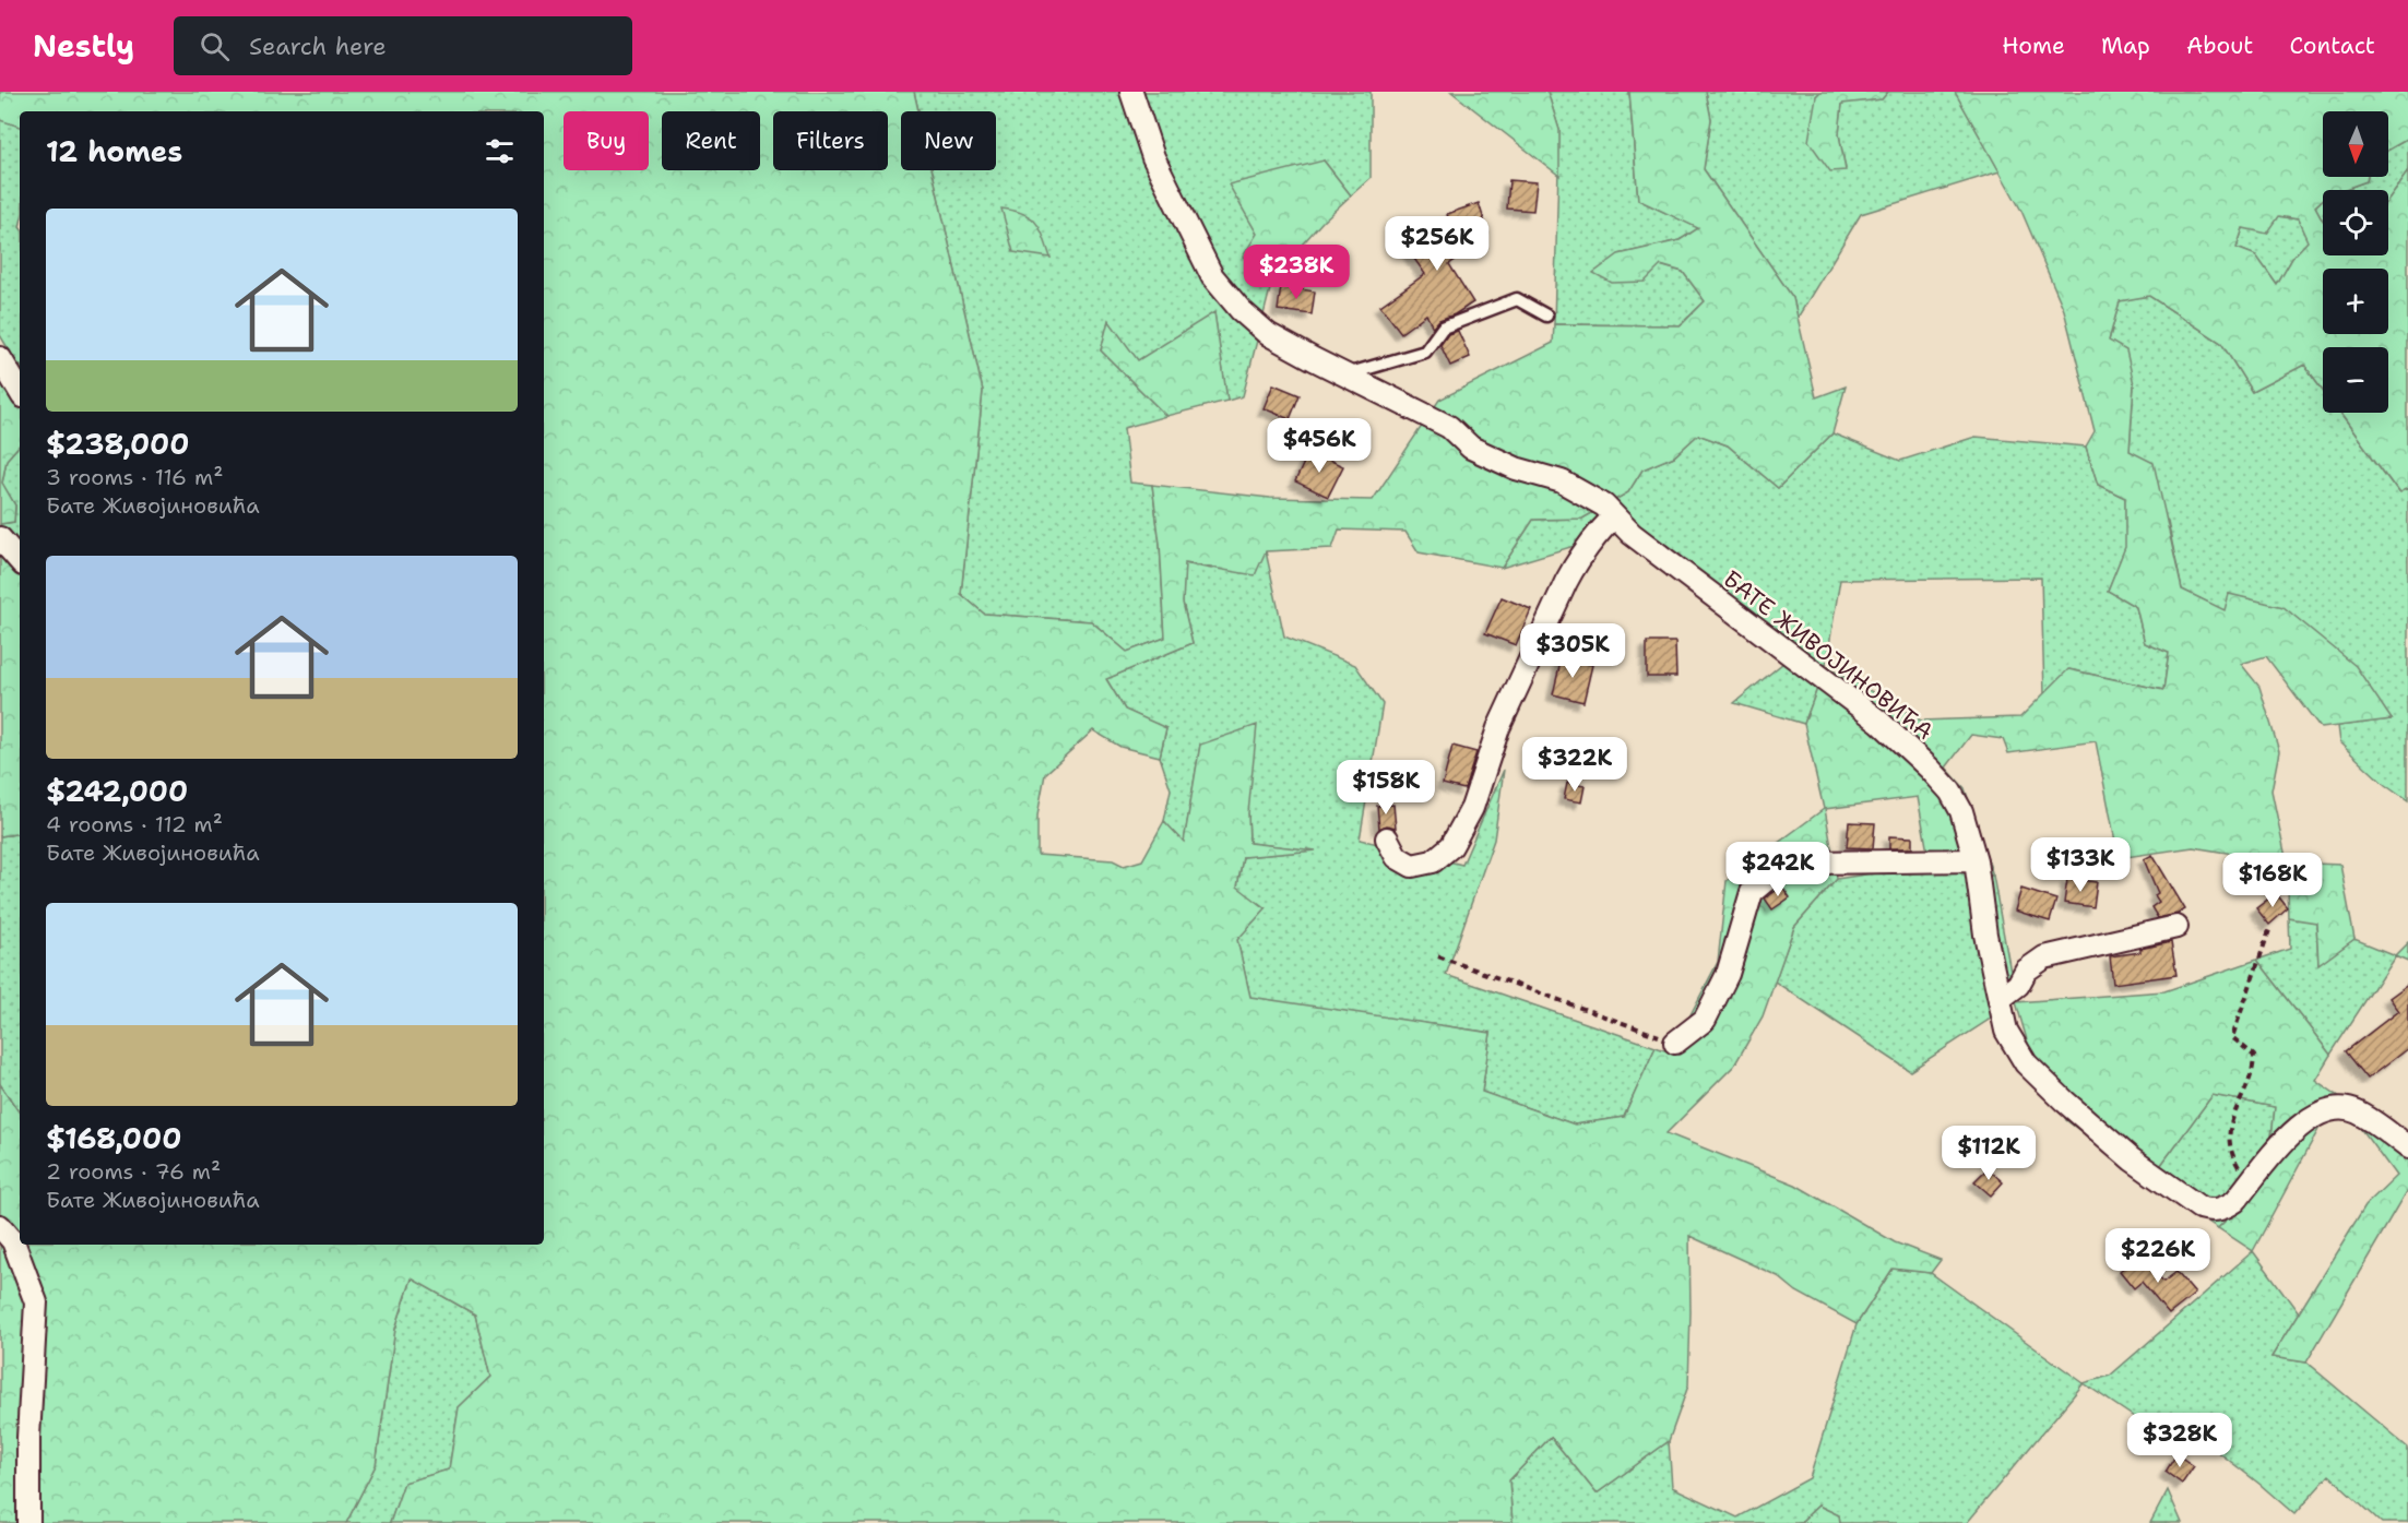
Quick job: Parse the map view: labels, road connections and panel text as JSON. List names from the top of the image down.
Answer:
{
  "streets": {
    "street": ["БАТЕ ЖИВОЈИНОВИЋА"]
  },
  "north": "bottom",
  "page": {
    "header": "Nestly",
    "search": "Search here",
    "nav": [
      "Home",
      "Map",
      "About",
      "Contact"
    ],
    "map_buttons": ["+", "−"],
    "chip": [
      "Buy",
      "Rent",
      "Filters",
      "New"
    ],
    "heading": "12 homes",
    "list": [
      {
        "name": "$238,000",
        "note": "3 rooms · 116 m² · Бате Живојиновића"
      },
      {
        "name": "$242,000",
        "note": "4 rooms · 112 m² · Бате Живојиновића"
      },
      {
        "name": "$168,000",
        "note": "2 rooms · 76 m² · Бате Живојиновића"
      }
    ],
    "price": [
      "$256K",
      "$238K",
      "$456K",
      "$305K",
      "$322K",
      "$158K",
      "$133K",
      "$242K",
      "$168K",
      "$112K",
      "$226K",
      "$328K"
    ]
  }
}
